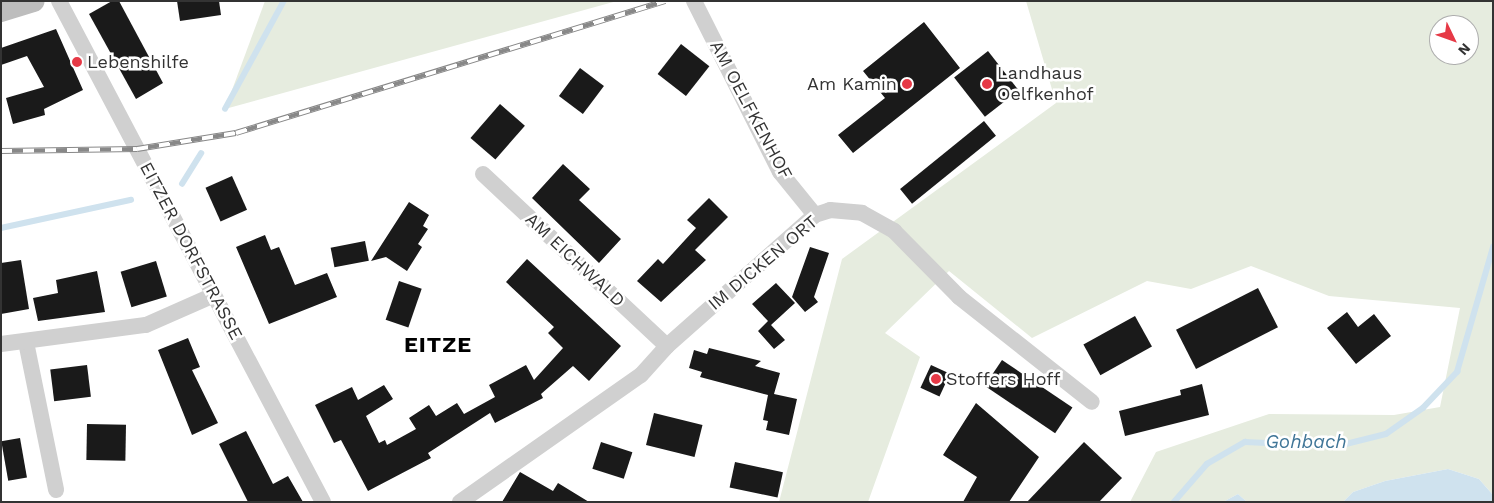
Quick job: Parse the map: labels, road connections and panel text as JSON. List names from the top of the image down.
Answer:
{
  "streets": {
    "street": [
      "AM OELFKENHOF",
      "EITZER DORFSTRASSE",
      "AM EICHWALD",
      "IM DICKEN ORT"
    ]
  },
  "crossings": [
    ["AM OELFKENHOF", "IM DICKEN ORT"],
    ["AM EICHWALD", "IM DICKEN ORT"]
  ],
  "districts": ["EITZE"],
  "water": ["Gohbach"],
  "places": [
    "Lebenshilfe",
    "Am Kamin",
    "Landhaus Oelfkenhof",
    "Stoffers Hoff"
  ],
  "north": "bottom right"
}
